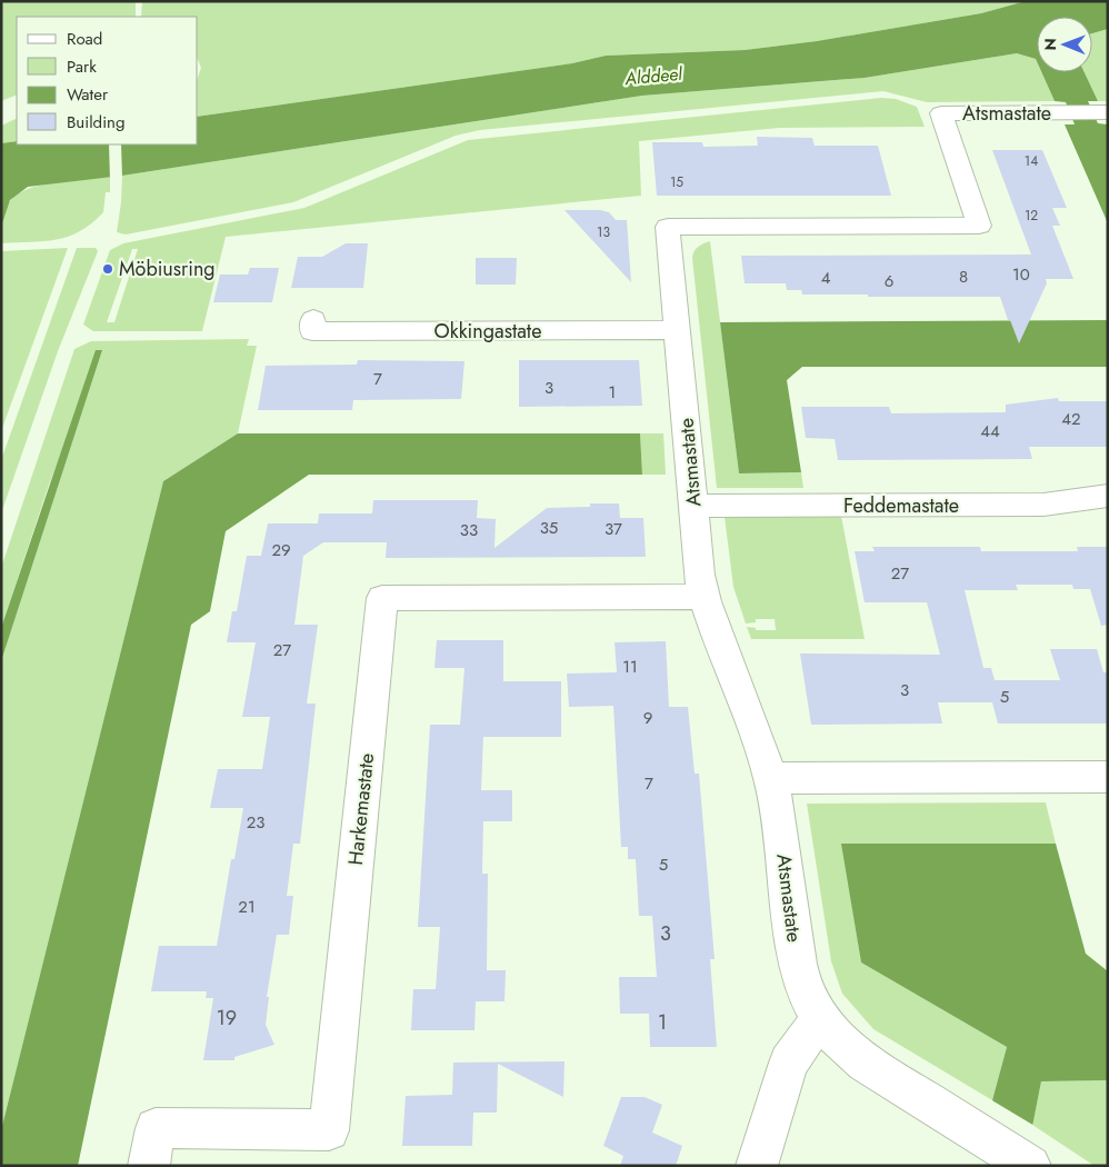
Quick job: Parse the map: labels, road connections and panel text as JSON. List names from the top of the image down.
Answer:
{
  "streets": {
    "street": [
      "Atsmastate",
      "Okkingastate",
      "Feddemastate",
      "Harkemastate"
    ]
  },
  "crossings": [
    ["Atsmastate", "Okkingastate"],
    ["Atsmastate", "Feddemastate"],
    ["Atsmastate", "Harkemastate"]
  ],
  "water": ["Alddeel"],
  "places": ["Möbiusring"],
  "house_numbers": [
    "14",
    "15",
    "12",
    "13",
    "10",
    "8",
    "4",
    "6",
    "7",
    "3",
    "1",
    "42",
    "44",
    "35",
    "37",
    "33",
    "29",
    "27",
    "27",
    "11",
    "3",
    "5",
    "9",
    "7",
    "23",
    "5",
    "21",
    "3",
    "19",
    "1"
  ],
  "legend": [
    "Road",
    "Park",
    "Water",
    "Building"
  ],
  "north": "left"
}
